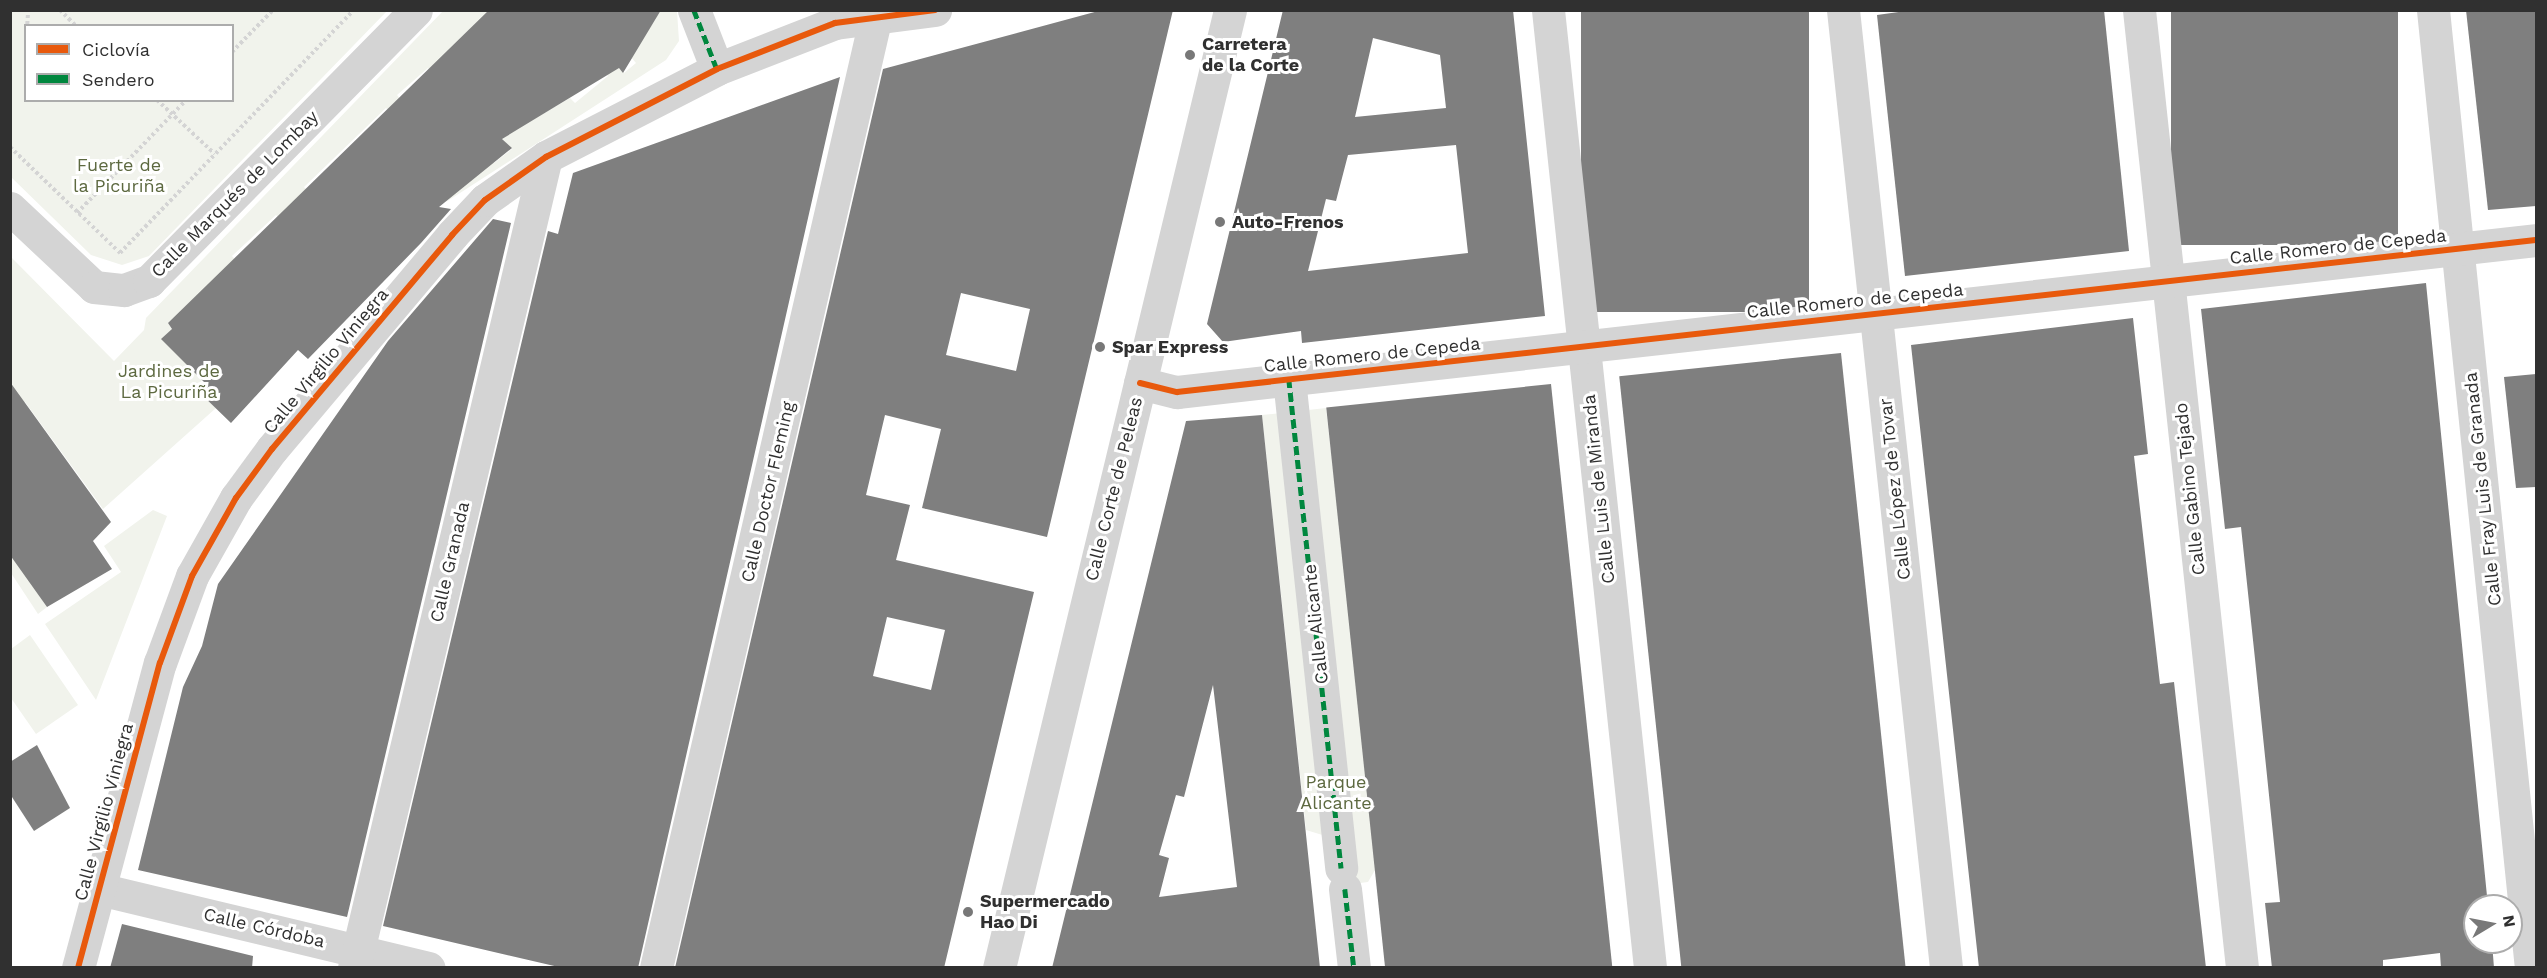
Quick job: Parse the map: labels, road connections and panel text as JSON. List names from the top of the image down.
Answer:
{
  "streets": {
    "street": [
      "Calle Marqués de Lombay",
      "Calle Romero de Cepeda",
      "Calle Virgilio Viniegra",
      "Calle Corte de Peleas",
      "Calle Luis de Miranda",
      "Calle López de Tovar",
      "Calle Gabino Tejado",
      "Calle Fray Luis de Granada",
      "Calle Doctor Fleming",
      "Calle Granada",
      "Calle Alicante",
      "Calle Córdoba"
    ]
  },
  "crossings": [
    ["Calle Romero de Cepeda", "Calle Corte de Peleas"],
    ["Calle Romero de Cepeda", "Calle Luis de Miranda"],
    ["Calle Romero de Cepeda", "Calle López de Tovar"],
    ["Calle Romero de Cepeda", "Calle Gabino Tejado"],
    ["Calle Romero de Cepeda", "Calle Fray Luis de Granada"],
    ["Calle Romero de Cepeda", "Calle Alicante"],
    ["Calle Virgilio Viniegra", "Calle Doctor Fleming"],
    ["Calle Virgilio Viniegra", "Calle Granada"],
    ["Calle Virgilio Viniegra", "Calle Córdoba"],
    ["Calle Granada", "Calle Córdoba"]
  ],
  "parks": ["Fuerte de la Picuriña", "Jardines de La Picuriña", "Parque Alicante"],
  "places": [
    "Carretera de la Corte",
    "Auto-Frenos",
    "Spar Express",
    "Supermercado Hao Di"
  ],
  "legend": ["Ciclovía", "Sendero"],
  "north": "right"
}
